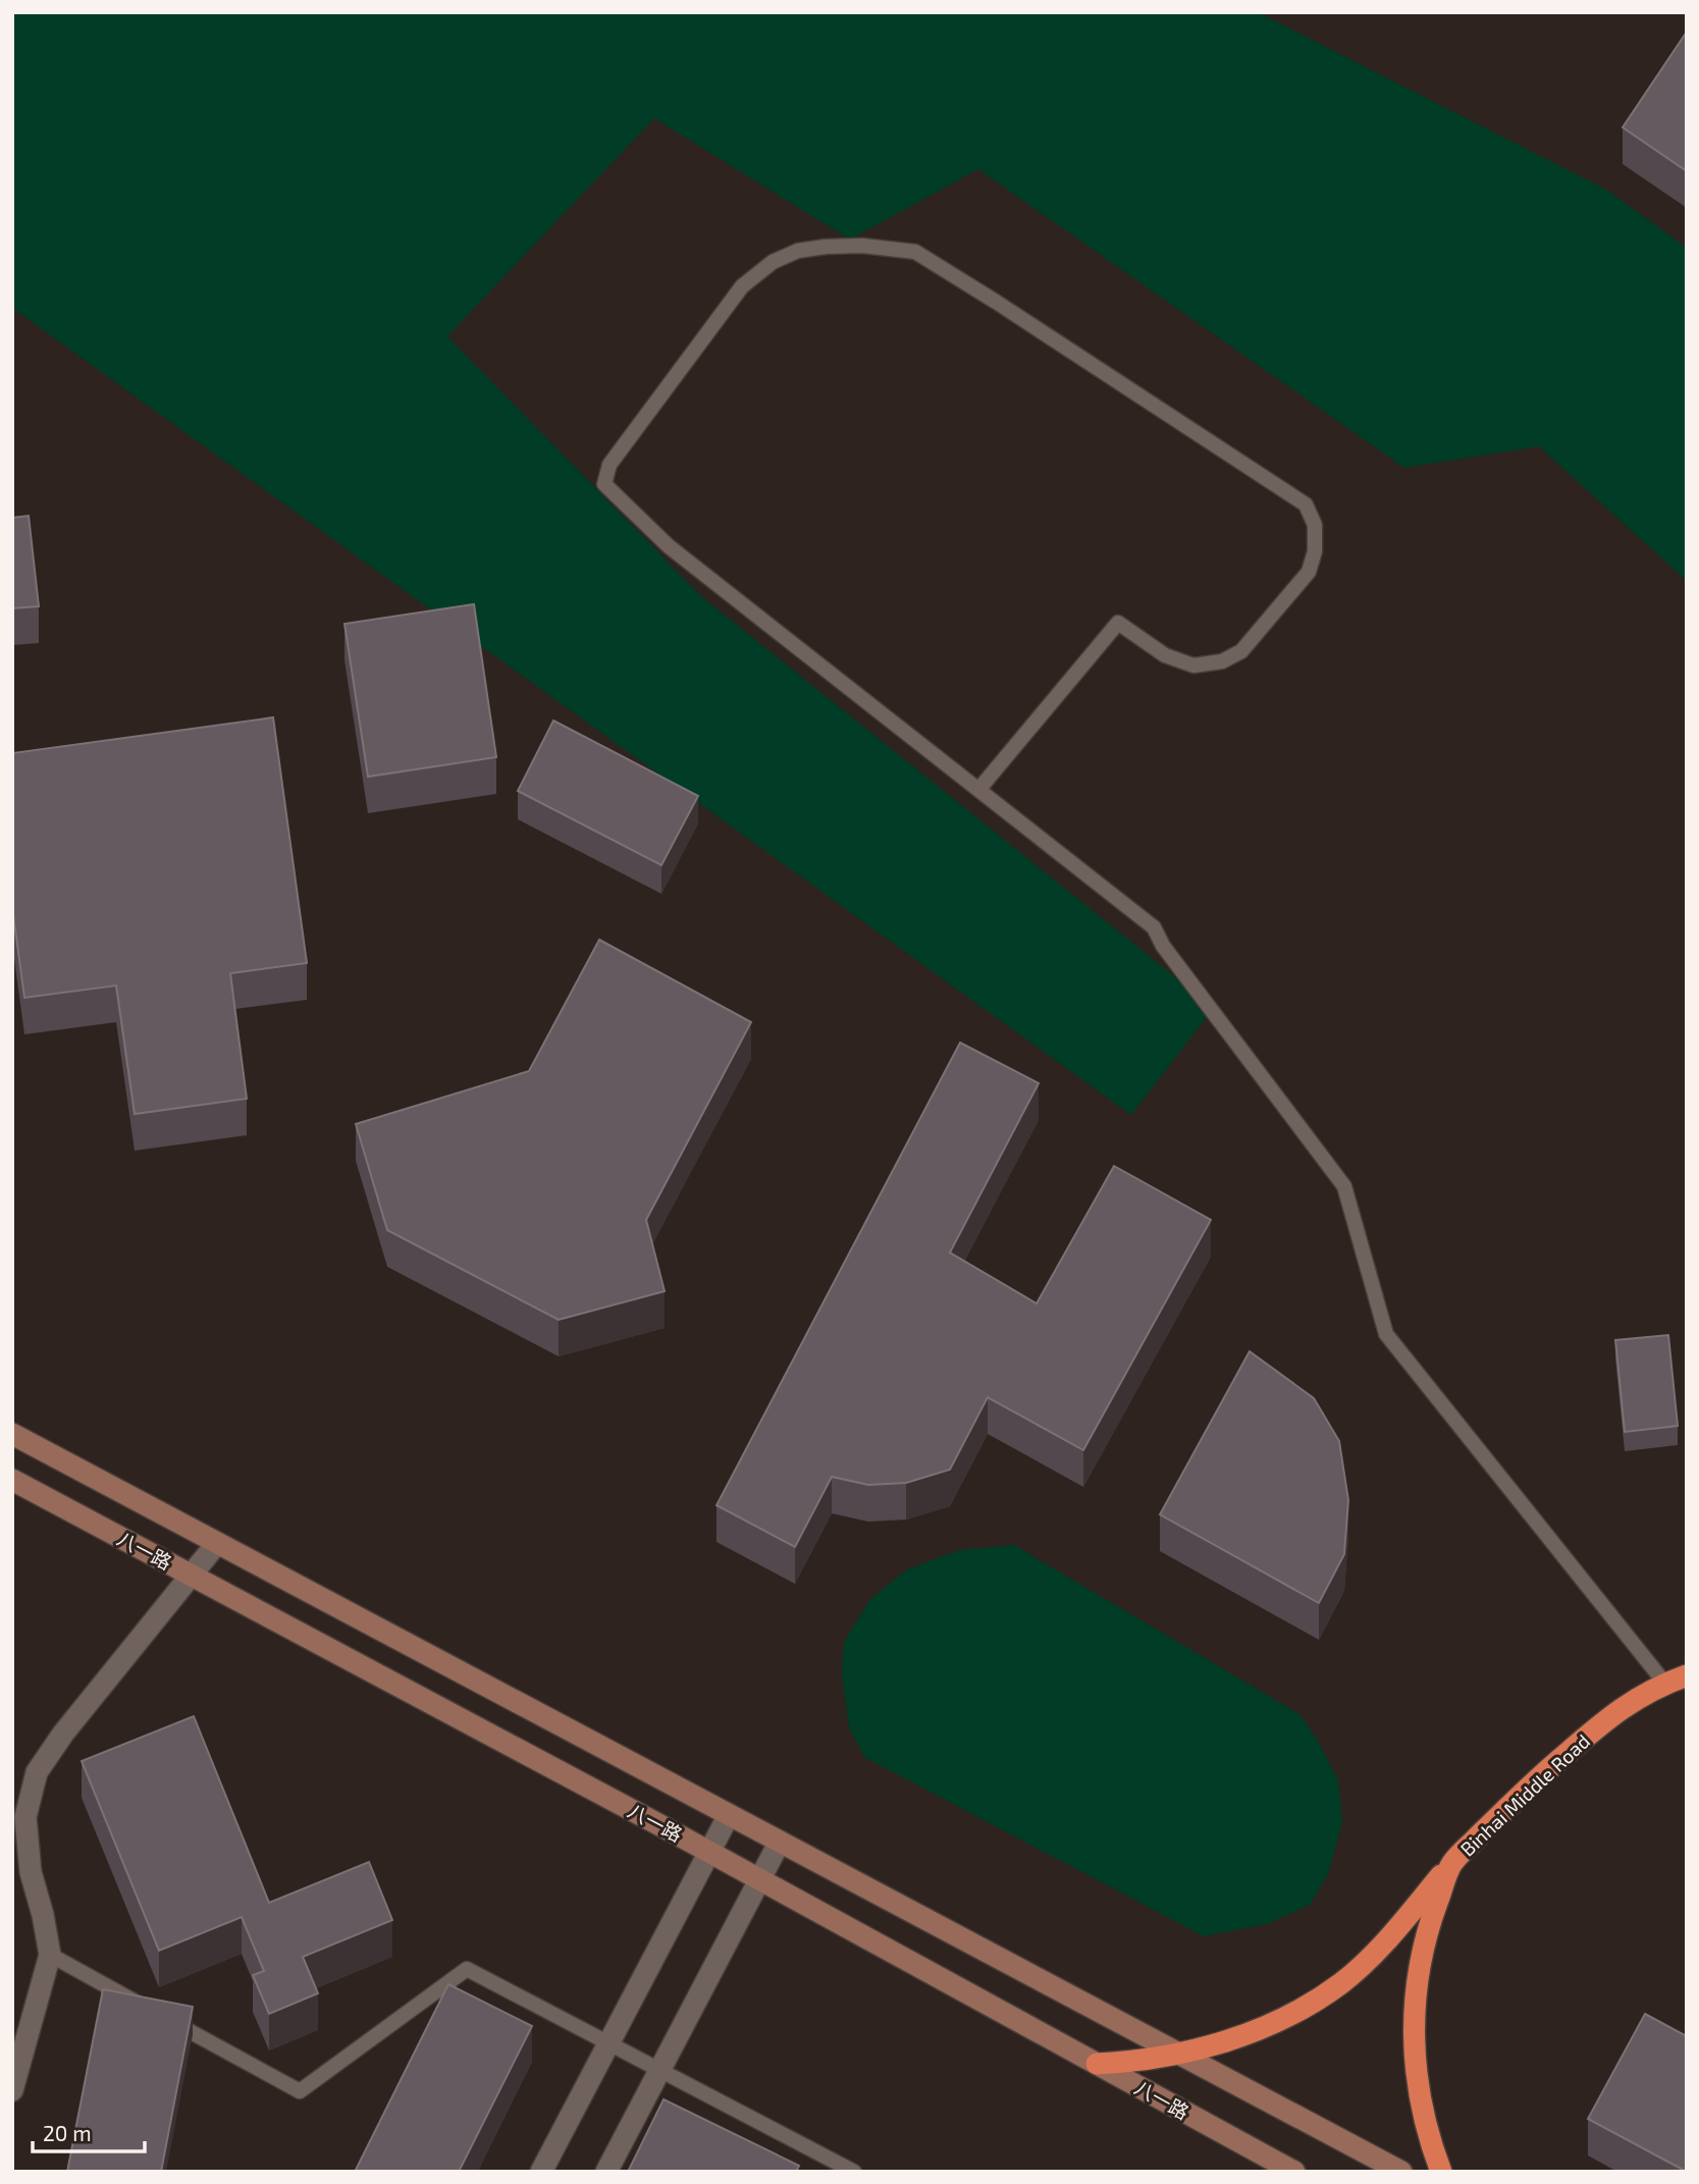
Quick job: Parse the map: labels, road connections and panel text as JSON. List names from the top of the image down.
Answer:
{
  "streets": {
    "highway": ["Binhai Middle Road"],
    "main road": ["八一路"]
  },
  "scale_bar": "20 m"
}
